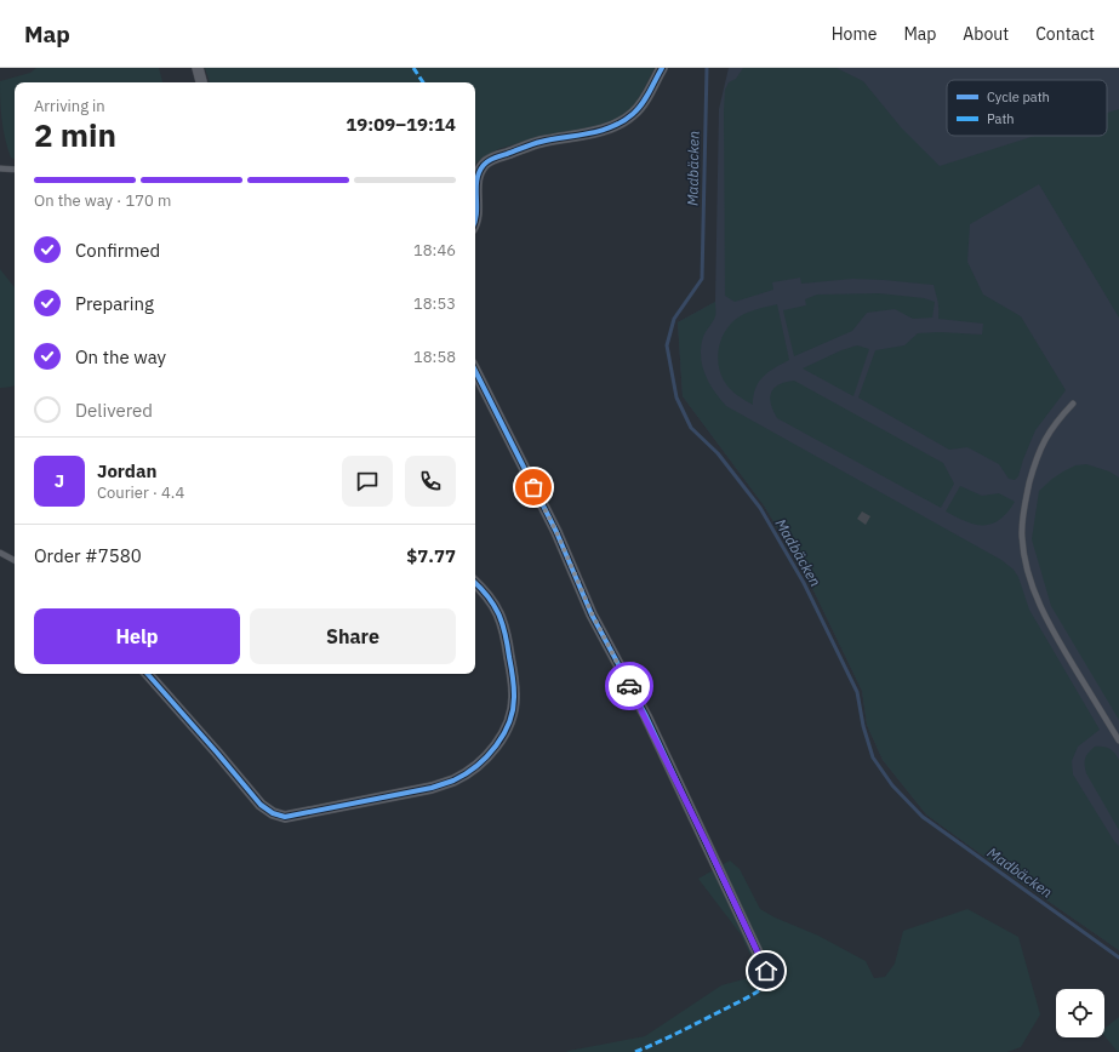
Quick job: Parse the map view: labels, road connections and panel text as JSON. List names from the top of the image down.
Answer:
{
  "water": ["Madbäcken"],
  "legend": ["Cycle path", "Path"],
  "page": {
    "header": "Map",
    "nav": [
      "Home",
      "Map",
      "About",
      "Contact"
    ],
    "heading": ["2 min", "Arriving in", "19:09–19:14"],
    "panel": [
      "Jordan",
      "Courier · 4.4",
      "Order #7580",
      "$7.77"
    ],
    "bar": "On the way · 170 m",
    "list": [
      ["Confirmed", "18:46"],
      ["Preparing", "18:53"],
      ["On the way", "18:58"],
      "Delivered"
    ],
    "round": "J",
    "buttons": ["Help", "Share"]
  }
}
